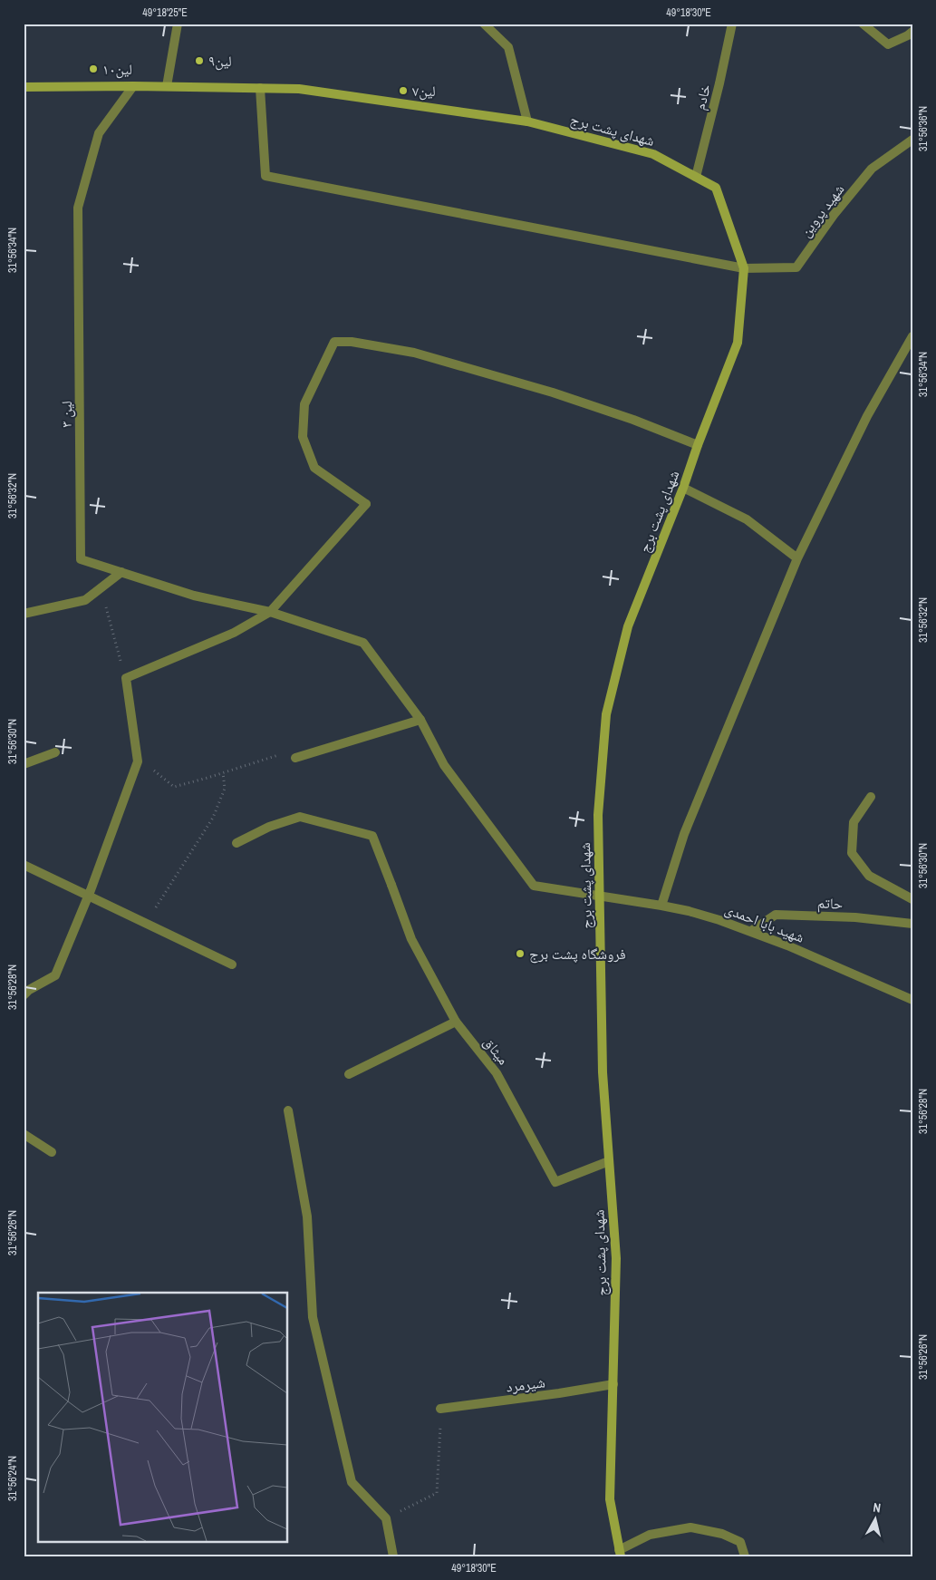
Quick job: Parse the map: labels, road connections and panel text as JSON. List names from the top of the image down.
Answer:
{
  "streets": {
    "street": [
      "خادم",
      "شهدای پشت برج",
      "شهید پروین",
      "لین ۳",
      "حاتم",
      "شهید بابا احمدی",
      "میثاق",
      "شیرمرد"
    ]
  },
  "crossings": [
    ["خادم", "شهدای پشت برج"],
    ["شهدای پشت برج", "شهید پروین"],
    ["شهدای پشت برج", "لین ۳"],
    ["شهدای پشت برج", "شهید بابا احمدی"],
    ["شهدای پشت برج", "میثاق"],
    ["شهدای پشت برج", "شیرمرد"],
    ["لین ۳", "شهید بابا احمدی"],
    ["حاتم", "شهید بابا احمدی"]
  ],
  "places": [
    "لین۹",
    "لین۱۰",
    "لین۷",
    "فروشگاه پشت برج"
  ],
  "north": "top",
  "coordinates": [
    "49°18'25\"E",
    "49°18'30\"E",
    "31°56'36\"N",
    "31°56'34\"N",
    "31°56'32\"N",
    "31°56'30\"N",
    "31°56'28\"N",
    "31°56'26\"N",
    "31°56'24\"N"
  ]
}
